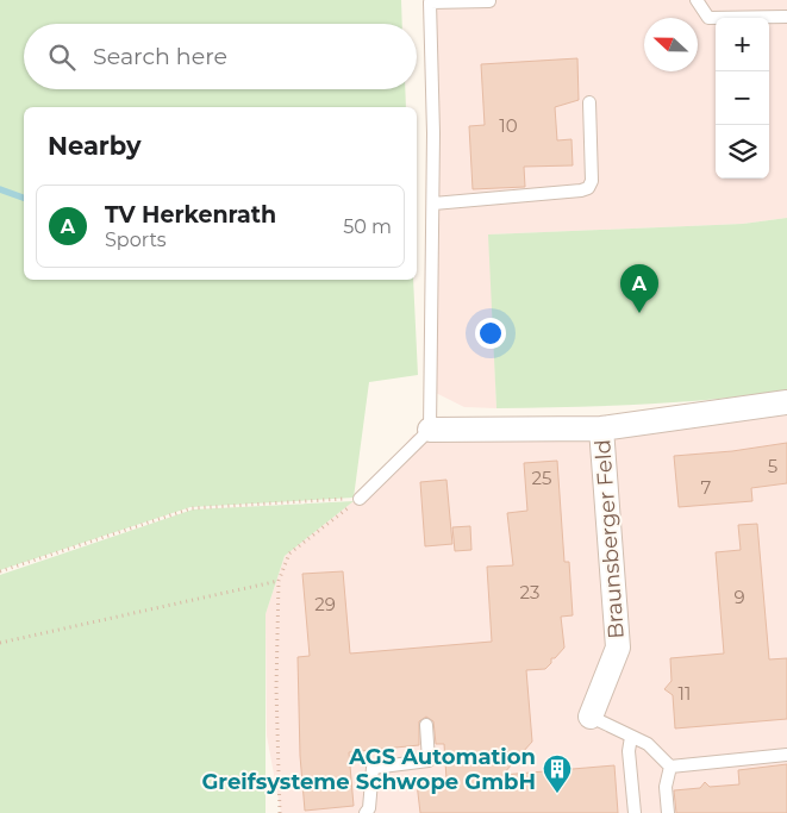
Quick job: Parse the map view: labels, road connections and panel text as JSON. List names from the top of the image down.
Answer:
{
  "streets": {
    "street": ["Braunsberger Feld"]
  },
  "places": {
    "building": ["AGS Automation Greifsysteme Schwope GmbH"]
  },
  "house_numbers": [
    "10",
    "5",
    "25",
    "7",
    "23",
    "9",
    "29",
    "11"
  ],
  "north": "left",
  "page": {
    "map_buttons": ["+", "−"],
    "search": "Search here",
    "heading": "Nearby",
    "list": [
      {
        "mark": "A",
        "name": "TV Herkenrath",
        "note": "Sports",
        "value": "50 m"
      }
    ],
    "pins": "A"
  }
}
